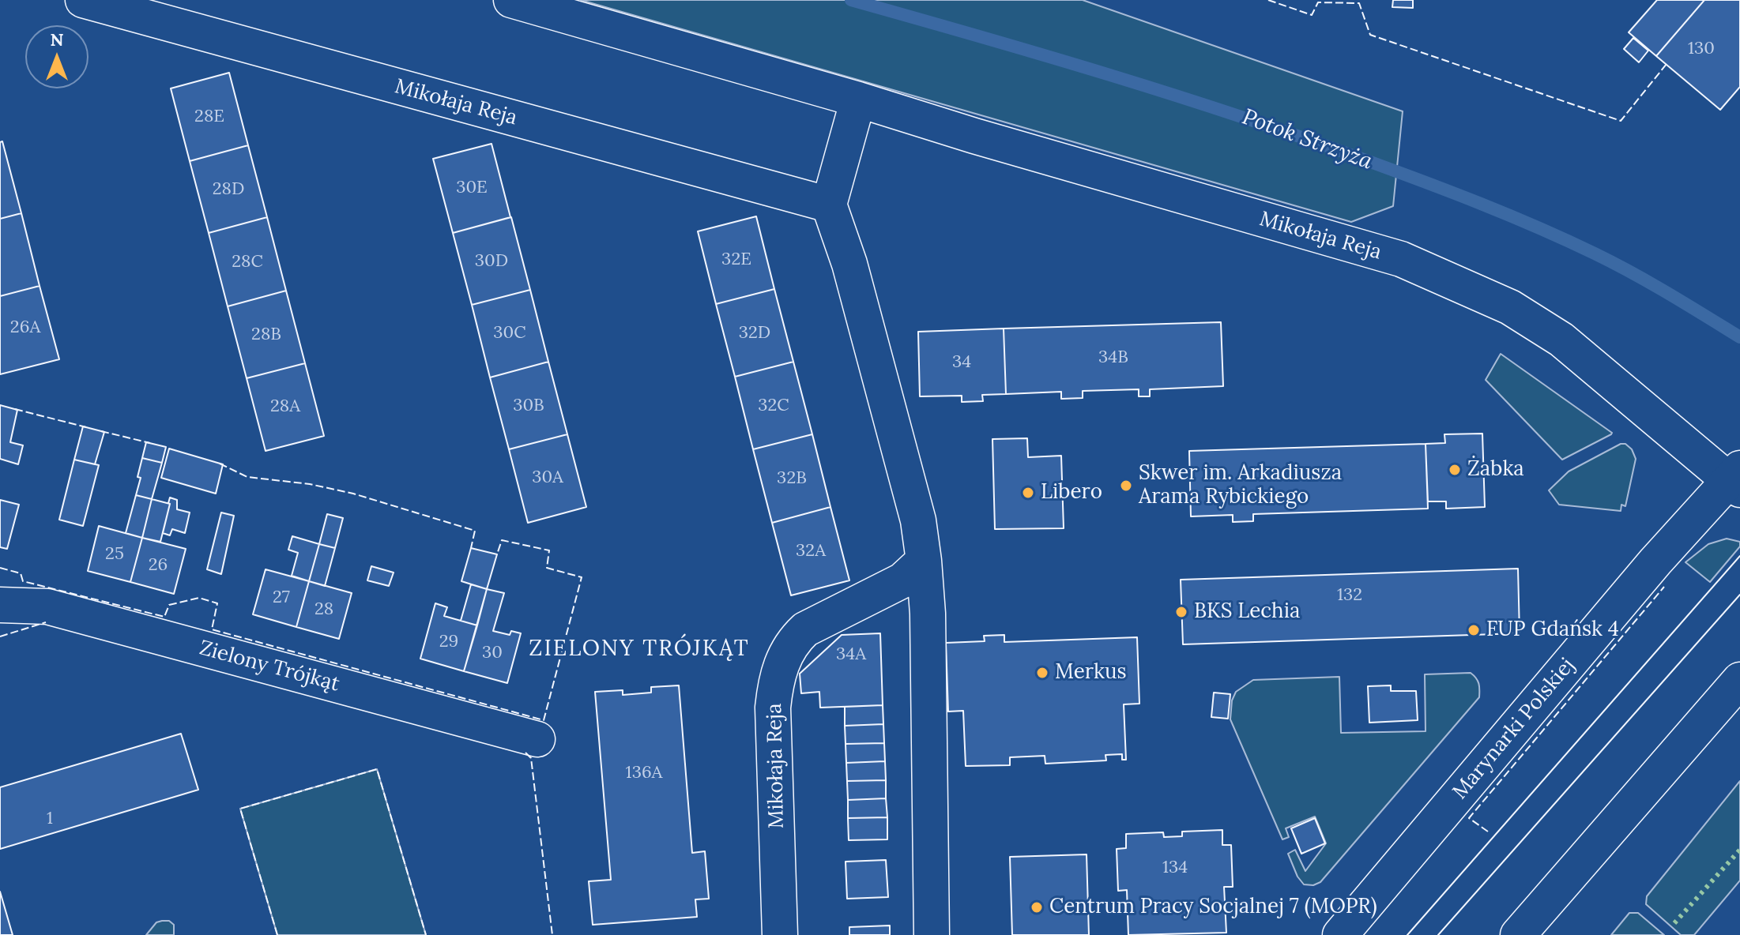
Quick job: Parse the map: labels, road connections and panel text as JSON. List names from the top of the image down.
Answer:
{
  "streets": {
    "street": ["Mikołaja Reja", "Zielony Trójkąt", "Marynarki Polskiej"]
  },
  "crossings": [
    ["Mikołaja Reja", "Marynarki Polskiej"]
  ],
  "districts": ["ZIELONY TRÓJKĄT"],
  "water": ["Potok Strzyża"],
  "places": [
    "Żabka",
    "Skwer im. Arkadiusza Arama Rybickiego",
    "Libero",
    "BKS Lechia",
    "FUP Gdańsk 4",
    "Merkus",
    "Centrum Pracy Socjalnej 7 (MOPR)"
  ],
  "house_numbers": [
    "130",
    "28E",
    "30E",
    "28D",
    "32E",
    "30D",
    "28C",
    "26A",
    "30C",
    "32D",
    "28B",
    "34B",
    "34",
    "30B",
    "32C",
    "28A",
    "30A",
    "32B",
    "32A",
    "25",
    "26",
    "132",
    "27",
    "28",
    "29",
    "30",
    "34A",
    "136A",
    "1",
    "134"
  ],
  "north": "top"
}
